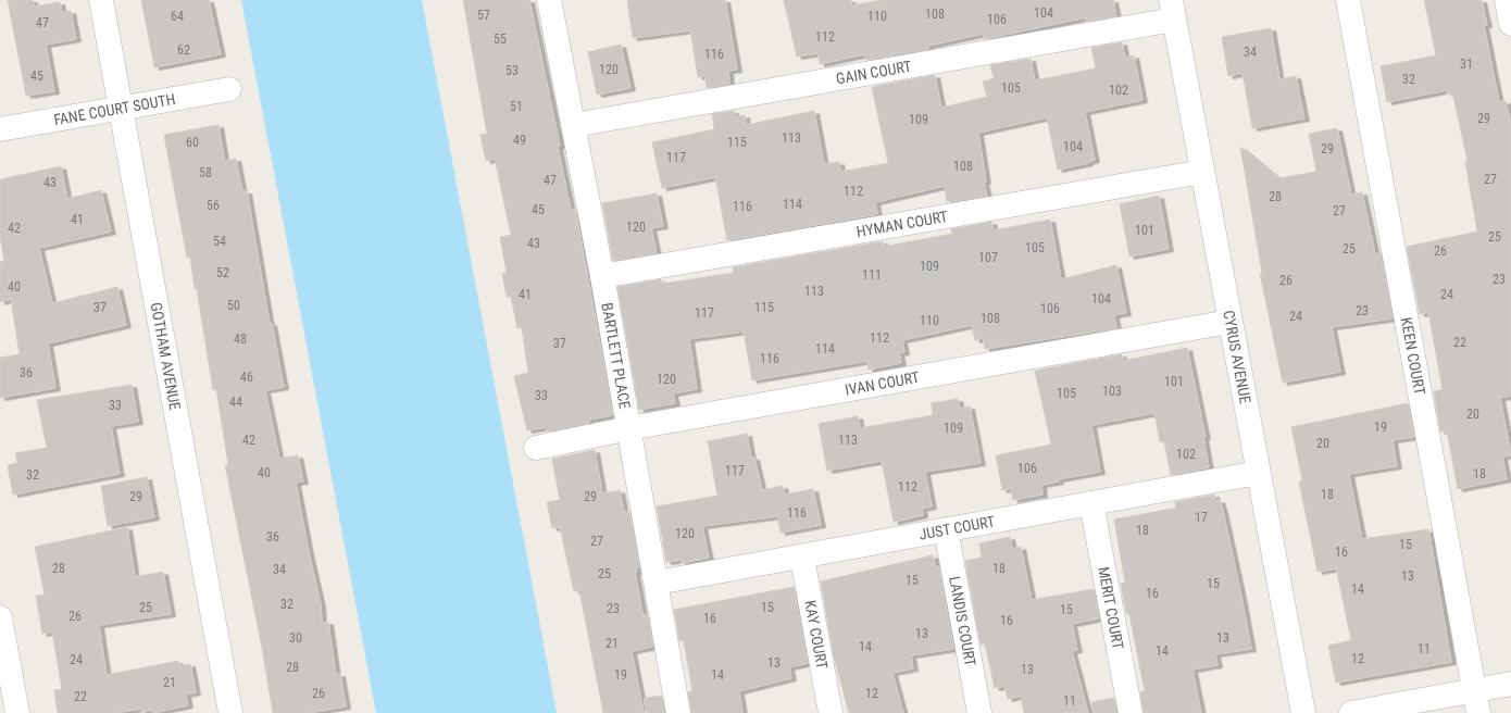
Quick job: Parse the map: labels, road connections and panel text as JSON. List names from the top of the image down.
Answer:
{
  "streets": {
    "street": [
      "GAIN COURT",
      "FANE COURT SOUTH",
      "HYMAN COURT",
      "GOTHAM AVENUE",
      "BARTLETT PLACE",
      "CYRUS AVENUE",
      "KEEN COURT",
      "IVAN COURT",
      "JUST COURT",
      "MERIT COURT",
      "LANDIS COURT",
      "KAY COURT"
    ]
  },
  "crossings": [
    ["GAIN COURT", "BARTLETT PLACE"],
    ["GAIN COURT", "CYRUS AVENUE"],
    ["FANE COURT SOUTH", "GOTHAM AVENUE"],
    ["HYMAN COURT", "BARTLETT PLACE"],
    ["HYMAN COURT", "CYRUS AVENUE"],
    ["BARTLETT PLACE", "IVAN COURT"],
    ["BARTLETT PLACE", "JUST COURT"],
    ["CYRUS AVENUE", "IVAN COURT"],
    ["CYRUS AVENUE", "JUST COURT"],
    ["JUST COURT", "MERIT COURT"],
    ["JUST COURT", "LANDIS COURT"],
    ["JUST COURT", "KAY COURT"]
  ],
  "house_numbers": [
    "104",
    "108",
    "57",
    "64",
    "110",
    "106",
    "47",
    "112",
    "55",
    "62",
    "34",
    "116",
    "31",
    "120",
    "53",
    "45",
    "32",
    "105",
    "102",
    "51",
    "29",
    "109",
    "113",
    "49",
    "60",
    "115",
    "104",
    "29",
    "117",
    "108",
    "58",
    "27",
    "47",
    "43",
    "112",
    "28",
    "114",
    "56",
    "116",
    "45",
    "27",
    "41",
    "120",
    "42",
    "101",
    "25",
    "54",
    "43",
    "105",
    "25",
    "26",
    "107",
    "109",
    "52",
    "111",
    "23",
    "26",
    "40",
    "113",
    "41",
    "24",
    "104",
    "50",
    "37",
    "115",
    "106",
    "23",
    "117",
    "24",
    "108",
    "110",
    "112",
    "48",
    "22",
    "37",
    "114",
    "116",
    "36",
    "46",
    "120",
    "101",
    "103",
    "105",
    "33",
    "44",
    "33",
    "20",
    "19",
    "109",
    "42",
    "113",
    "20",
    "102",
    "106",
    "117",
    "40",
    "18",
    "32",
    "112",
    "18",
    "29",
    "29",
    "116",
    "17",
    "18",
    "120",
    "36",
    "27",
    "15",
    "16",
    "28",
    "18",
    "34",
    "25",
    "13",
    "15",
    "15",
    "14",
    "16",
    "32",
    "25",
    "15",
    "23",
    "15",
    "26",
    "16",
    "16",
    "13",
    "30",
    "13",
    "21",
    "14",
    "11",
    "14",
    "12",
    "24",
    "13",
    "28",
    "13",
    "19",
    "14",
    "21",
    "26",
    "12",
    "22",
    "11"
  ]
}
